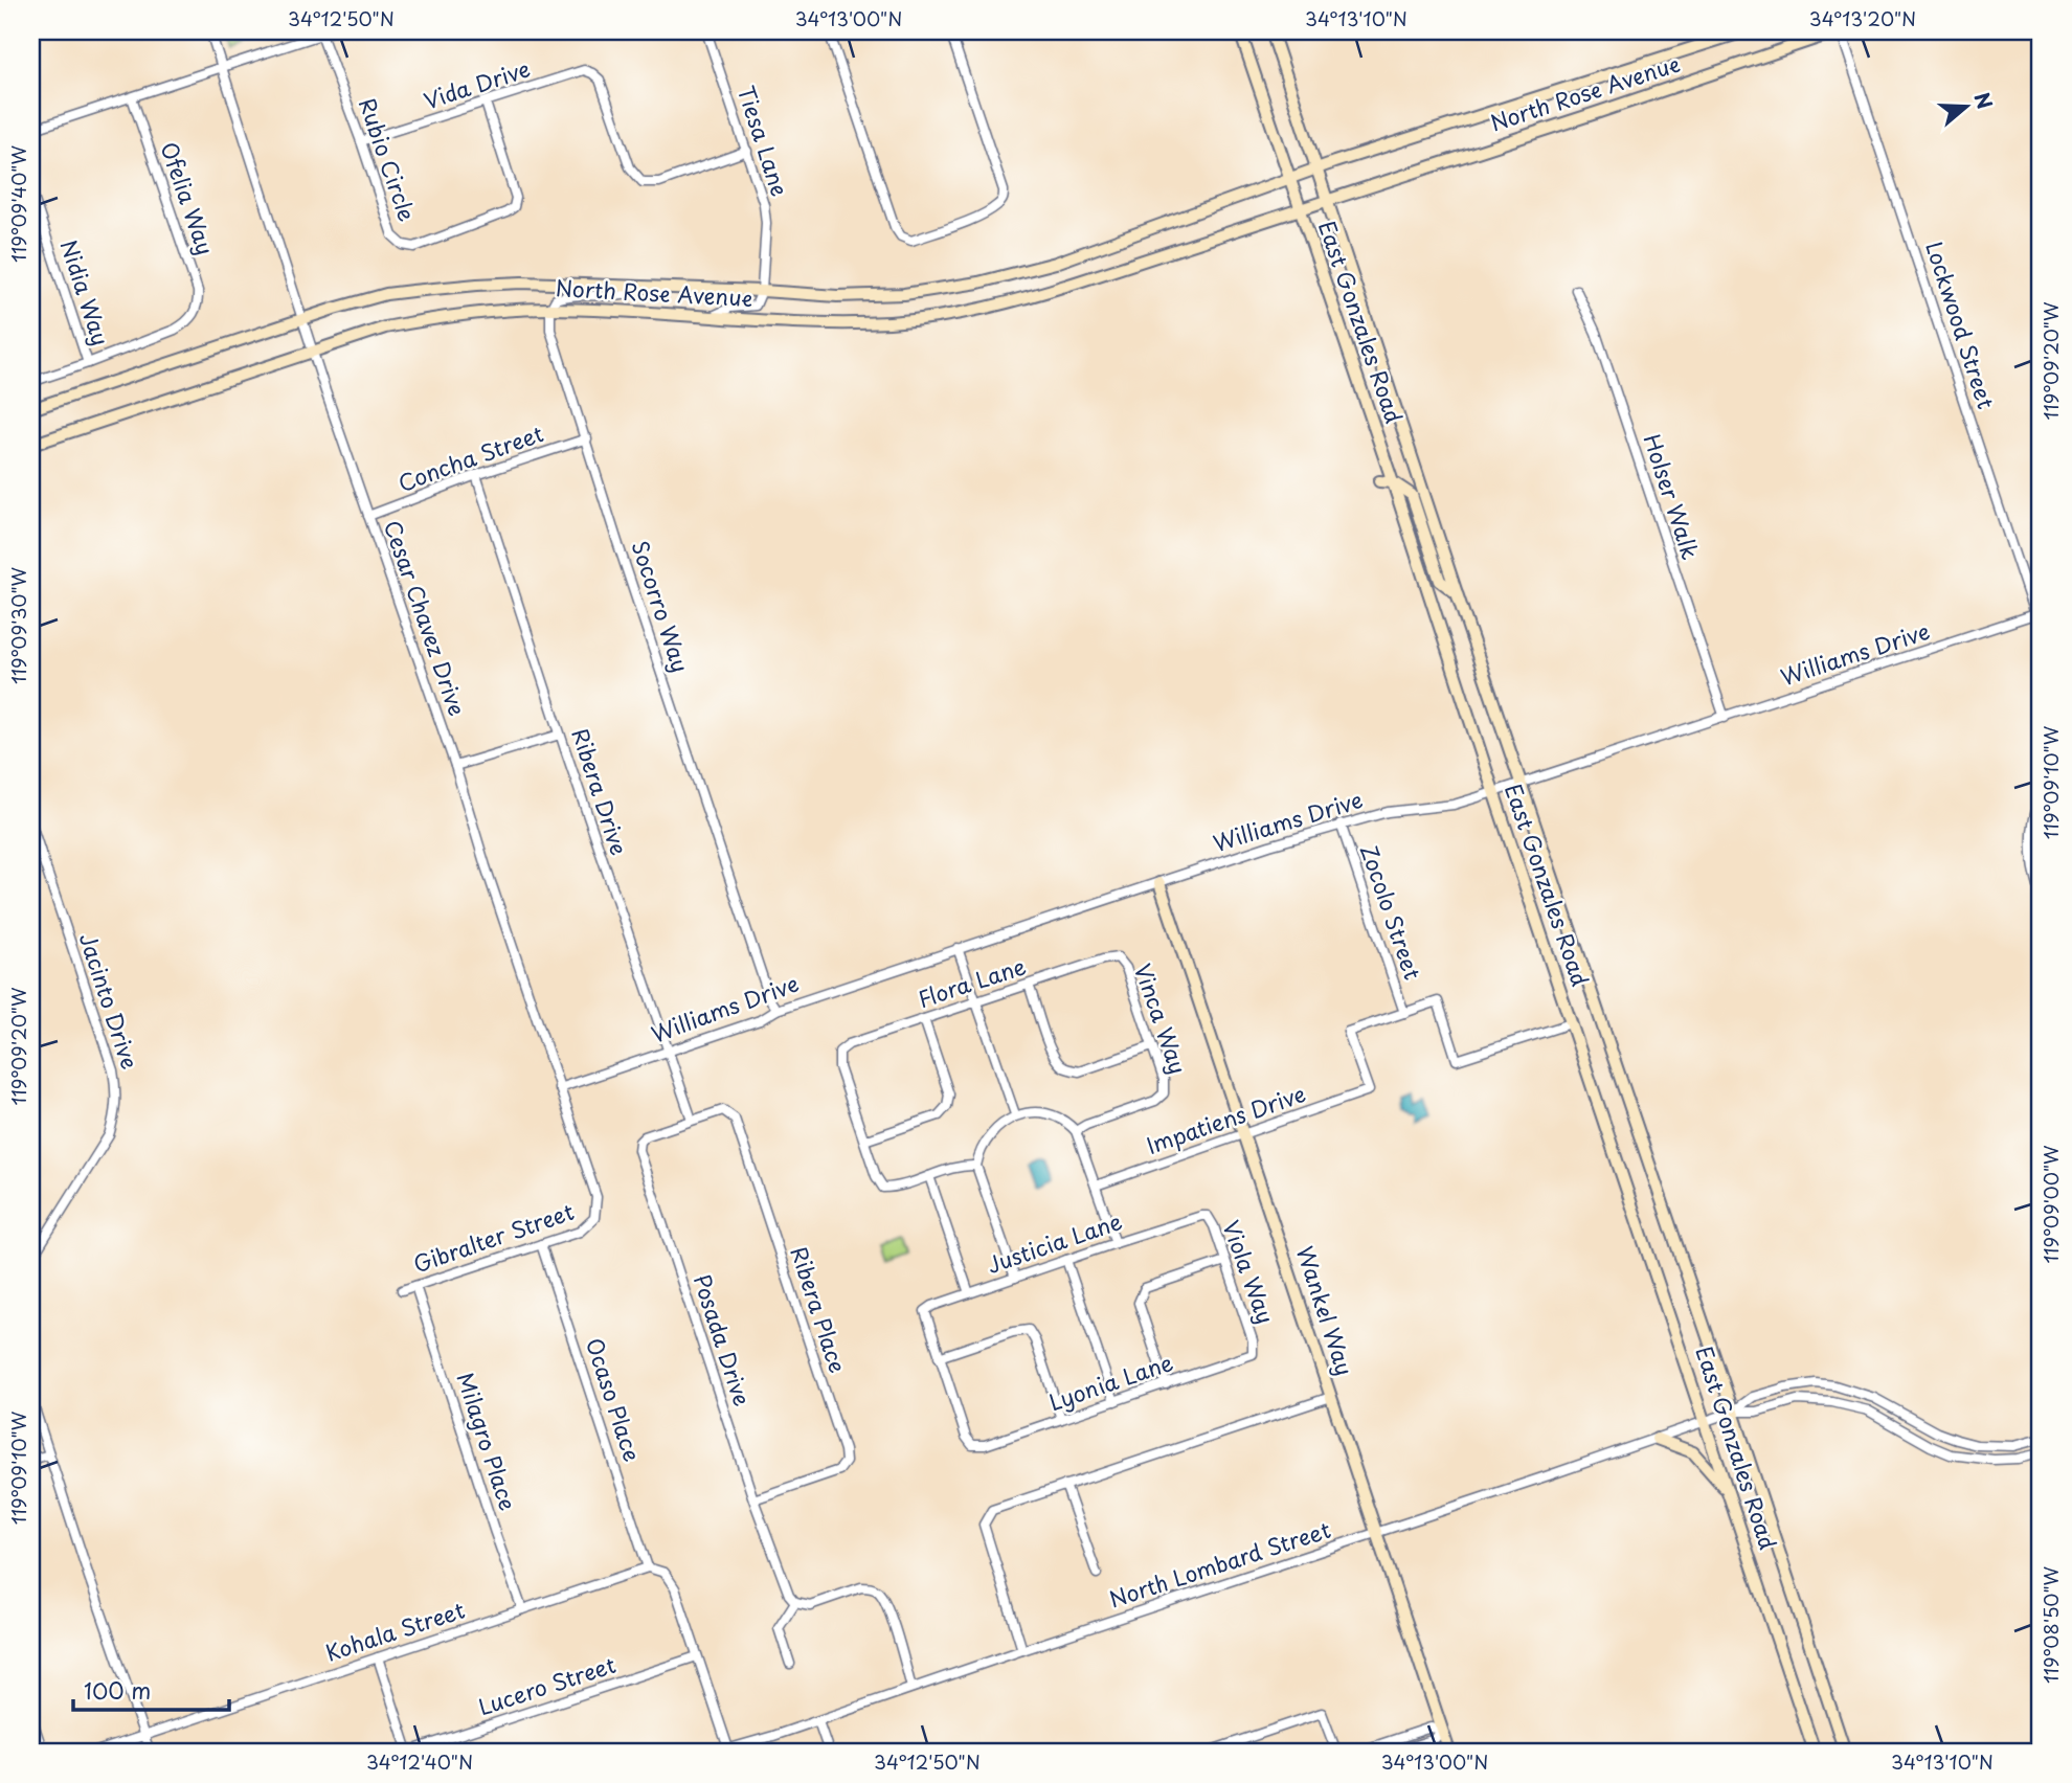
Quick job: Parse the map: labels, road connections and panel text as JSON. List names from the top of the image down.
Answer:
{
  "streets": {
    "main road": ["North Rose Avenue", "East Gonzales Road", "Wankel Way"],
    "street": [
      "Vida Drive",
      "Tiesa Lane",
      "Rubio Circle",
      "Ofelia Way",
      "Nidia Way",
      "Lockwood Street",
      "Concha Street",
      "Holser Walk",
      "Socorro Way",
      "Cesar Chavez Drive",
      "Williams Drive",
      "Ribera Drive",
      "Zocolo Street",
      "Flora Lane",
      "Jacinto Drive",
      "Vinca Way",
      "Impatiens Drive",
      "Gibralter Street",
      "Justicia Lane",
      "Viola Way",
      "Ribera Place",
      "Posada Drive",
      "Lyonia Lane",
      "Ocaso Place",
      "Milagro Place",
      "North Lombard Street",
      "Kohala Street",
      "Lucero Street"
    ]
  },
  "crossings": [
    ["Vida Drive", "Tiesa Lane"],
    ["Vida Drive", "Rubio Circle"],
    ["North Rose Avenue", "Tiesa Lane"],
    ["North Rose Avenue", "East Gonzales Road"],
    ["North Rose Avenue", "Lockwood Street"],
    ["North Rose Avenue", "Socorro Way"],
    ["North Rose Avenue", "Cesar Chavez Drive"],
    ["Ofelia Way", "Nidia Way"],
    ["East Gonzales Road", "Williams Drive"],
    ["East Gonzales Road", "Zocolo Street"],
    ["East Gonzales Road", "North Lombard Street"],
    ["Lockwood Street", "Williams Drive"],
    ["Concha Street", "Socorro Way"],
    ["Concha Street", "Cesar Chavez Drive"],
    ["Concha Street", "Ribera Drive"],
    ["Holser Walk", "Williams Drive"],
    ["Socorro Way", "Williams Drive"],
    ["Cesar Chavez Drive", "Williams Drive"],
    ["Cesar Chavez Drive", "Gibralter Street"],
    ["Williams Drive", "Ribera Drive"],
    ["Williams Drive", "Zocolo Street"],
    ["Williams Drive", "Wankel Way"],
    ["Ribera Drive", "Ribera Place"],
    ["Ribera Drive", "Posada Drive"],
    ["Zocolo Street", "Impatiens Drive"],
    ["Flora Lane", "Vinca Way"],
    ["Impatiens Drive", "Wankel Way"],
    ["Gibralter Street", "Ocaso Place"],
    ["Gibralter Street", "Milagro Place"],
    ["Justicia Lane", "Viola Way"],
    ["Justicia Lane", "Lyonia Lane"],
    ["Viola Way", "Lyonia Lane"],
    ["Ribera Place", "Posada Drive"],
    ["Wankel Way", "North Lombard Street"],
    ["Ocaso Place", "Kohala Street"],
    ["Milagro Place", "Kohala Street"]
  ],
  "scale_bar": "100 m",
  "north": "right",
  "coordinates": [
    "34°12'50\"N",
    "34°13'00\"N",
    "34°13'10\"N",
    "34°13'20\"N",
    "119°09'40\"W",
    "119°09'20\"W",
    "119°09'30\"W",
    "119°09'10\"W",
    "119°09'00\"W",
    "119°08'50\"W",
    "34°12'40\"N"
  ]
}
